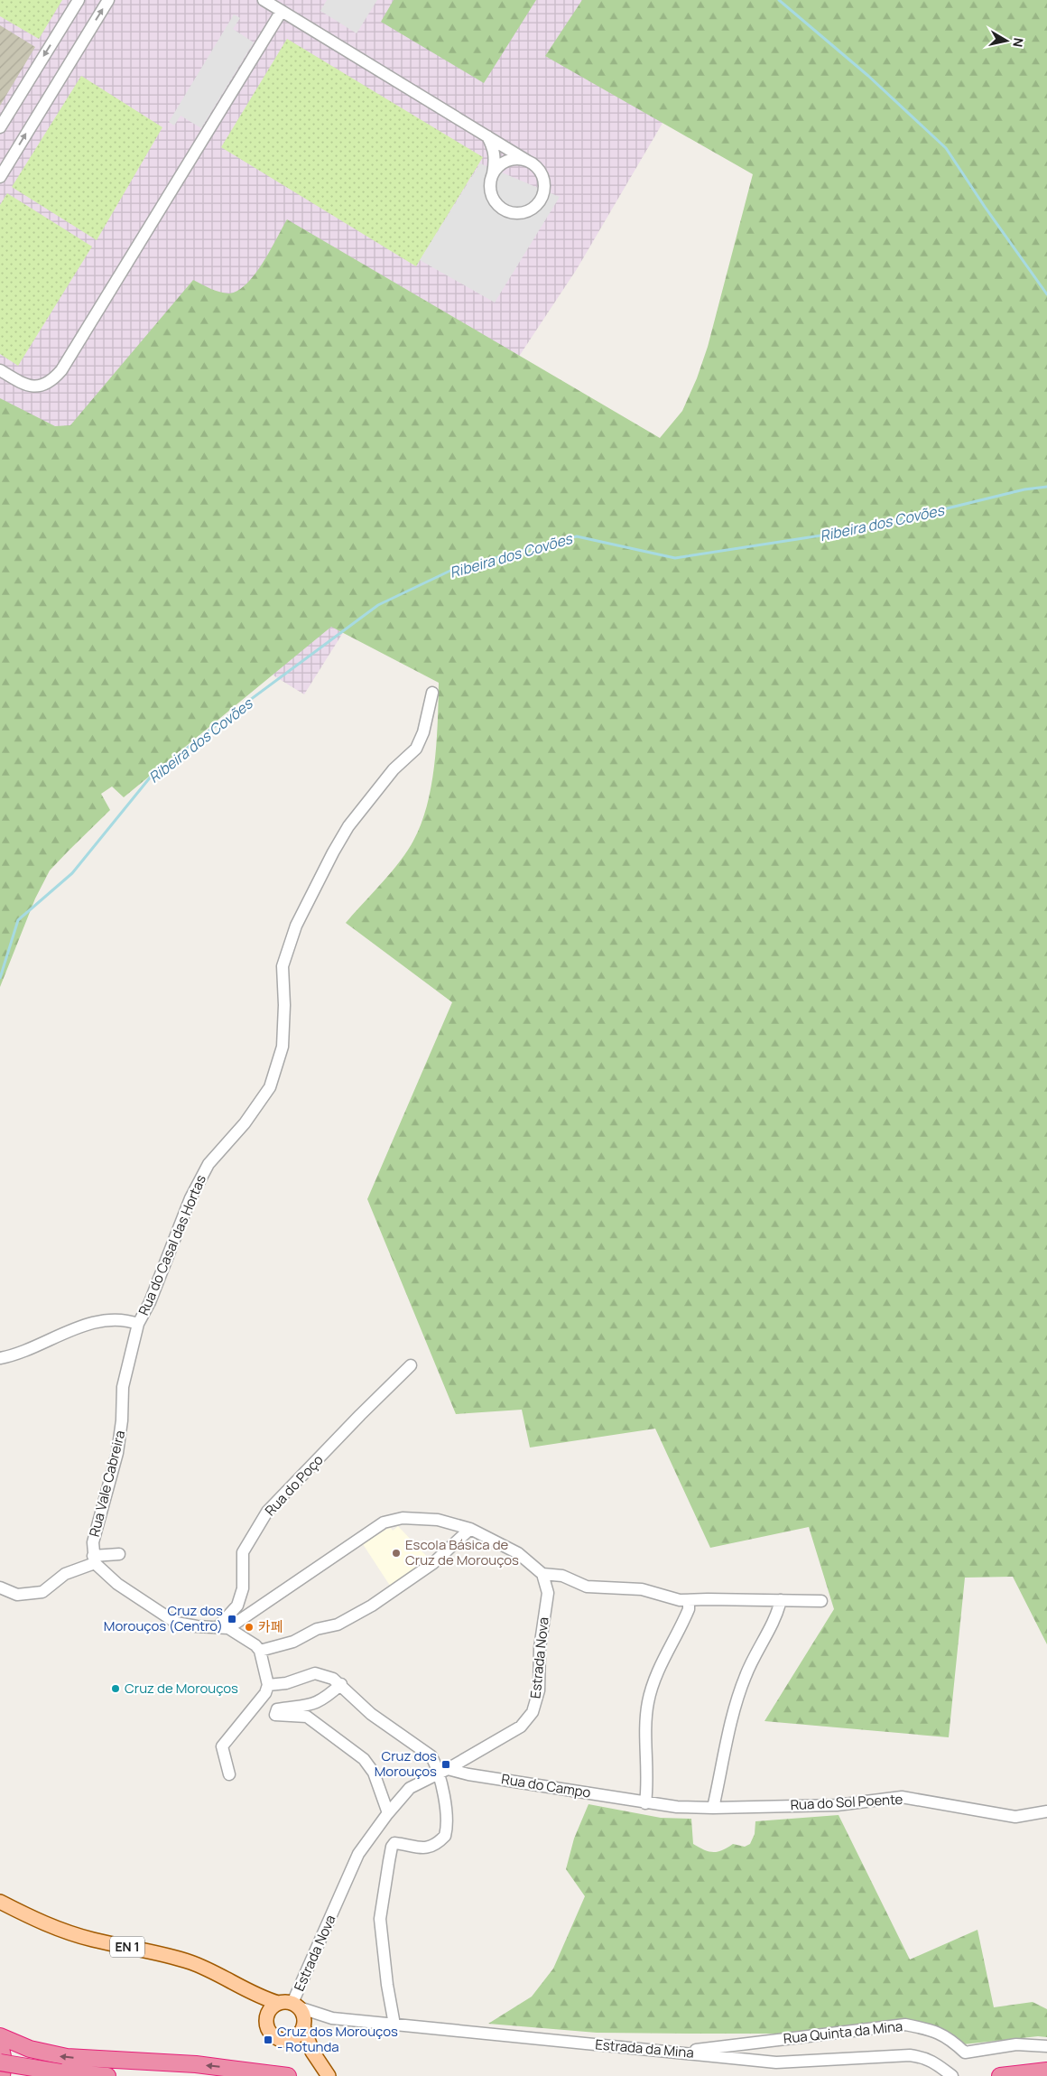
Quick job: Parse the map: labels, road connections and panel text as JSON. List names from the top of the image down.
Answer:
{
  "streets": {
    "main road": ["EN 1"],
    "street": [
      "Rua do Casal das Hortas",
      "Rua Vale Cabreira",
      "Rua do Poço",
      "Estrada Nova",
      "Rua do Campo",
      "Rua do Sol Poente",
      "Rua Quinta da Mina",
      "Estrada da Mina"
    ]
  },
  "crossings": [
    ["Rua do Casal das Hortas", "Rua Vale Cabreira"],
    ["Estrada Nova", "Rua do Campo"],
    ["Estrada Nova", "EN 1"],
    ["Estrada Nova", "Estrada da Mina"],
    ["Rua do Campo", "Rua do Sol Poente"],
    ["EN 1", "Estrada da Mina"],
    ["Rua Quinta da Mina", "Estrada da Mina"]
  ],
  "water": ["Ribeira dos Covões"],
  "places": {
    "other": ["Escola Básica de Cruz de Morouços", "카페", "Cruz de Morouços"],
    "transit": ["Cruz dos Morouços (Centro)", "Cruz dos Morouços", "Cruz dos Morouços - Rotunda"]
  },
  "north": "right"
}
